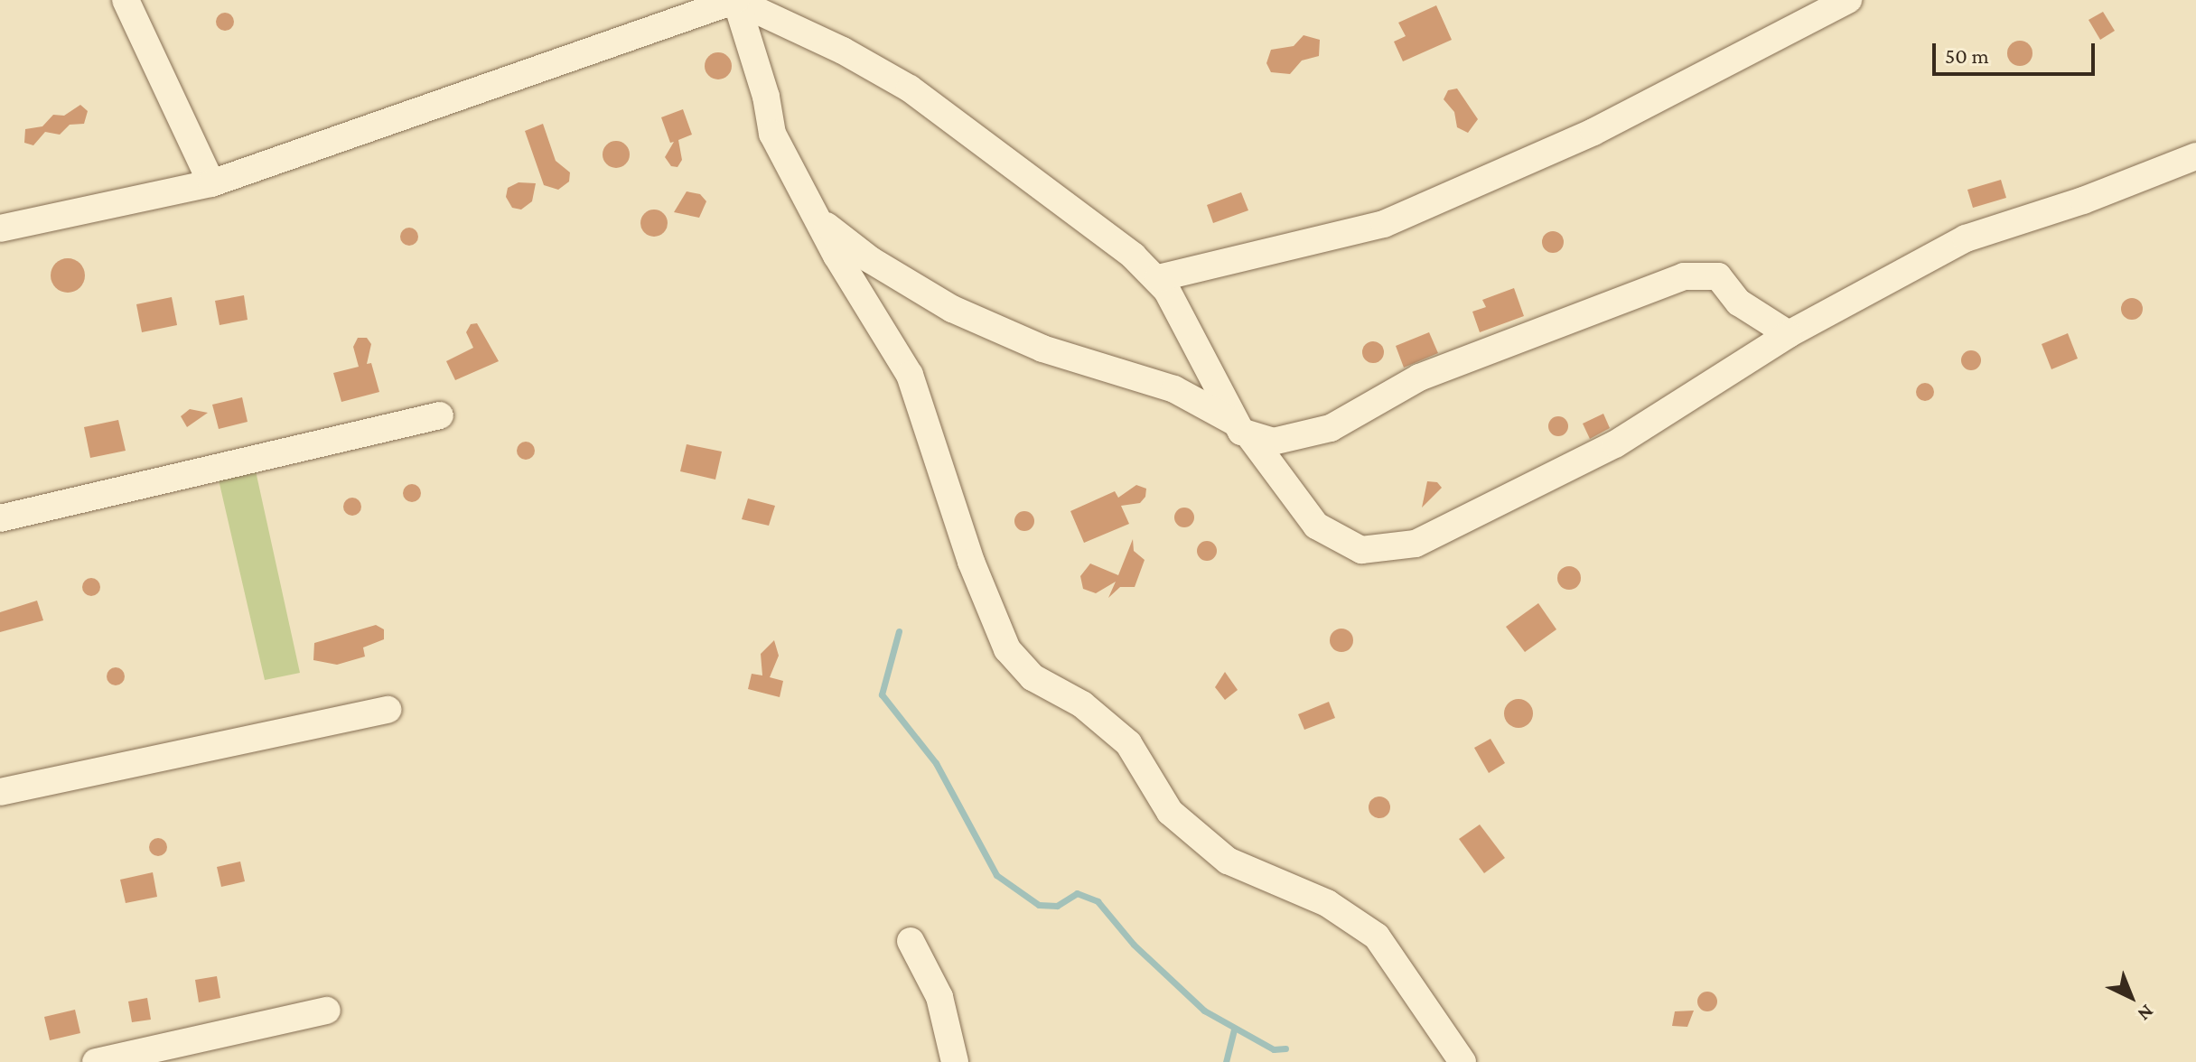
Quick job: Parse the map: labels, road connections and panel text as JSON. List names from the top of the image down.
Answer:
{
  "scale_bar": "50 m",
  "north": "bottom right"
}
